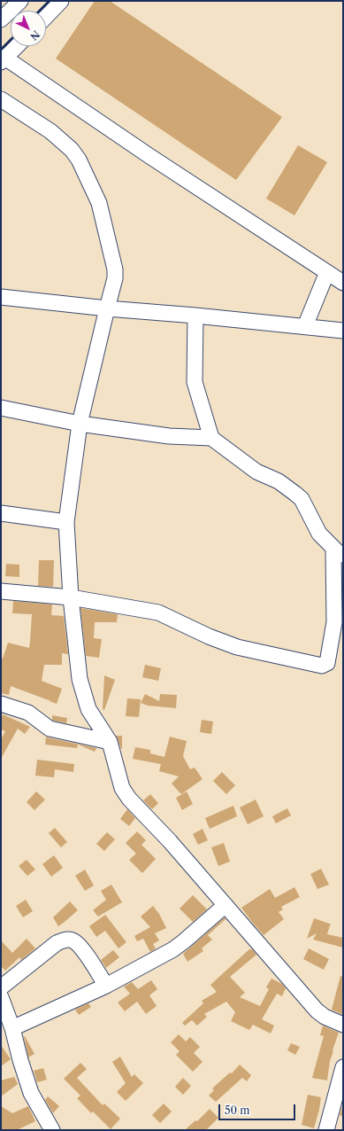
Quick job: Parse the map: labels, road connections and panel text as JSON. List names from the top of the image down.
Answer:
{
  "scale_bar": "50 m",
  "north": "bottom right"
}
